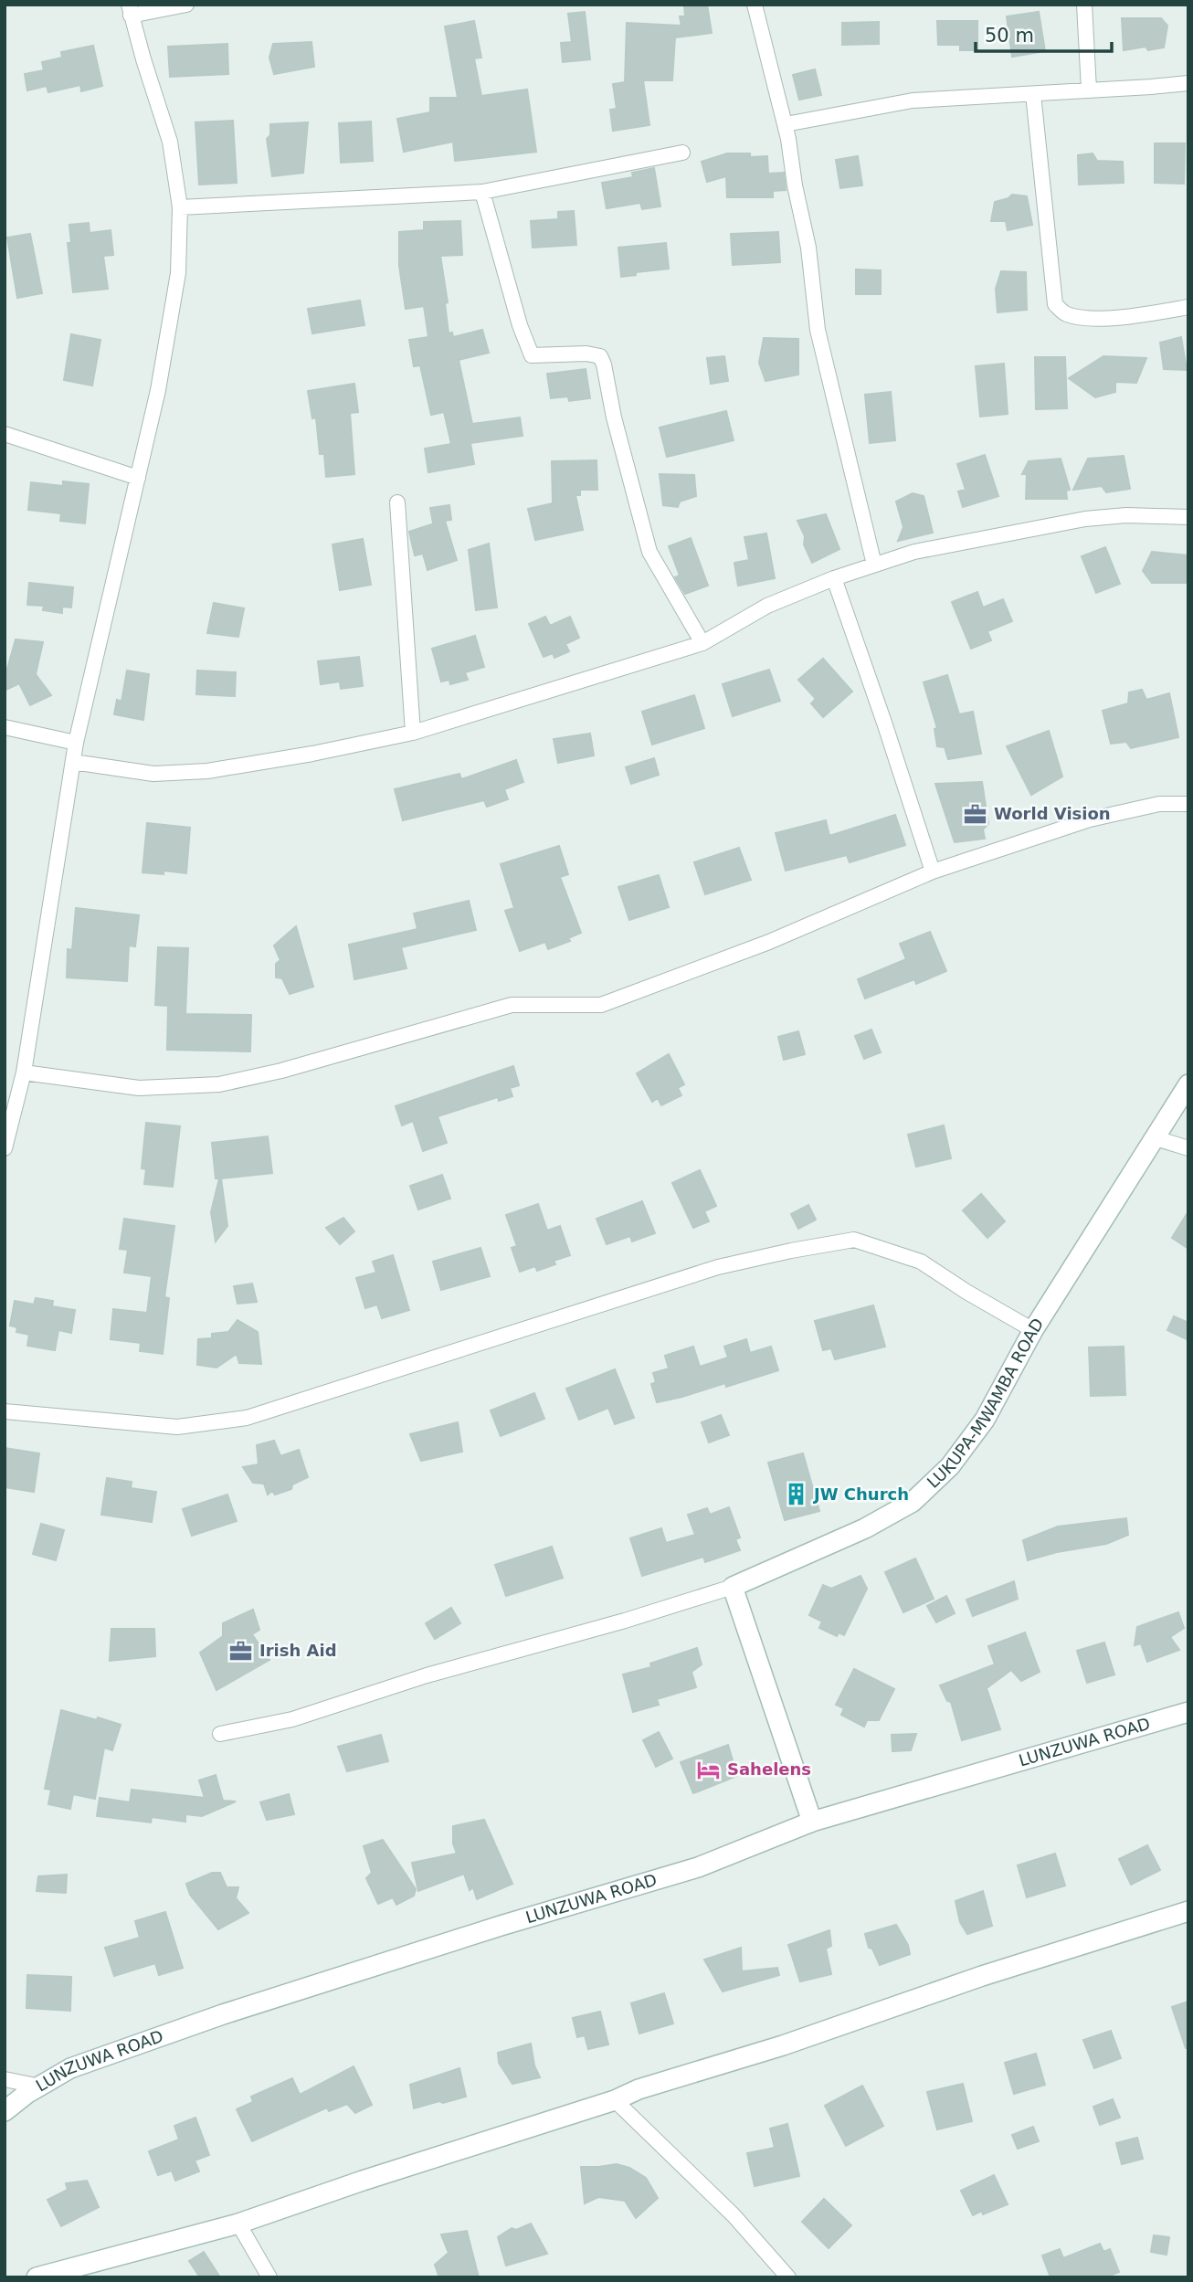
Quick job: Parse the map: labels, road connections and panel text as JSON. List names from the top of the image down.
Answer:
{
  "streets": {
    "street": ["LUKUPA-MWAMBA ROAD", "LUNZUWA ROAD"]
  },
  "places": {
    "office": ["World Vision", "Irish Aid"],
    "building": ["JW Church"],
    "hotel": ["Sahelens"]
  },
  "scale_bar": "50 m"
}
